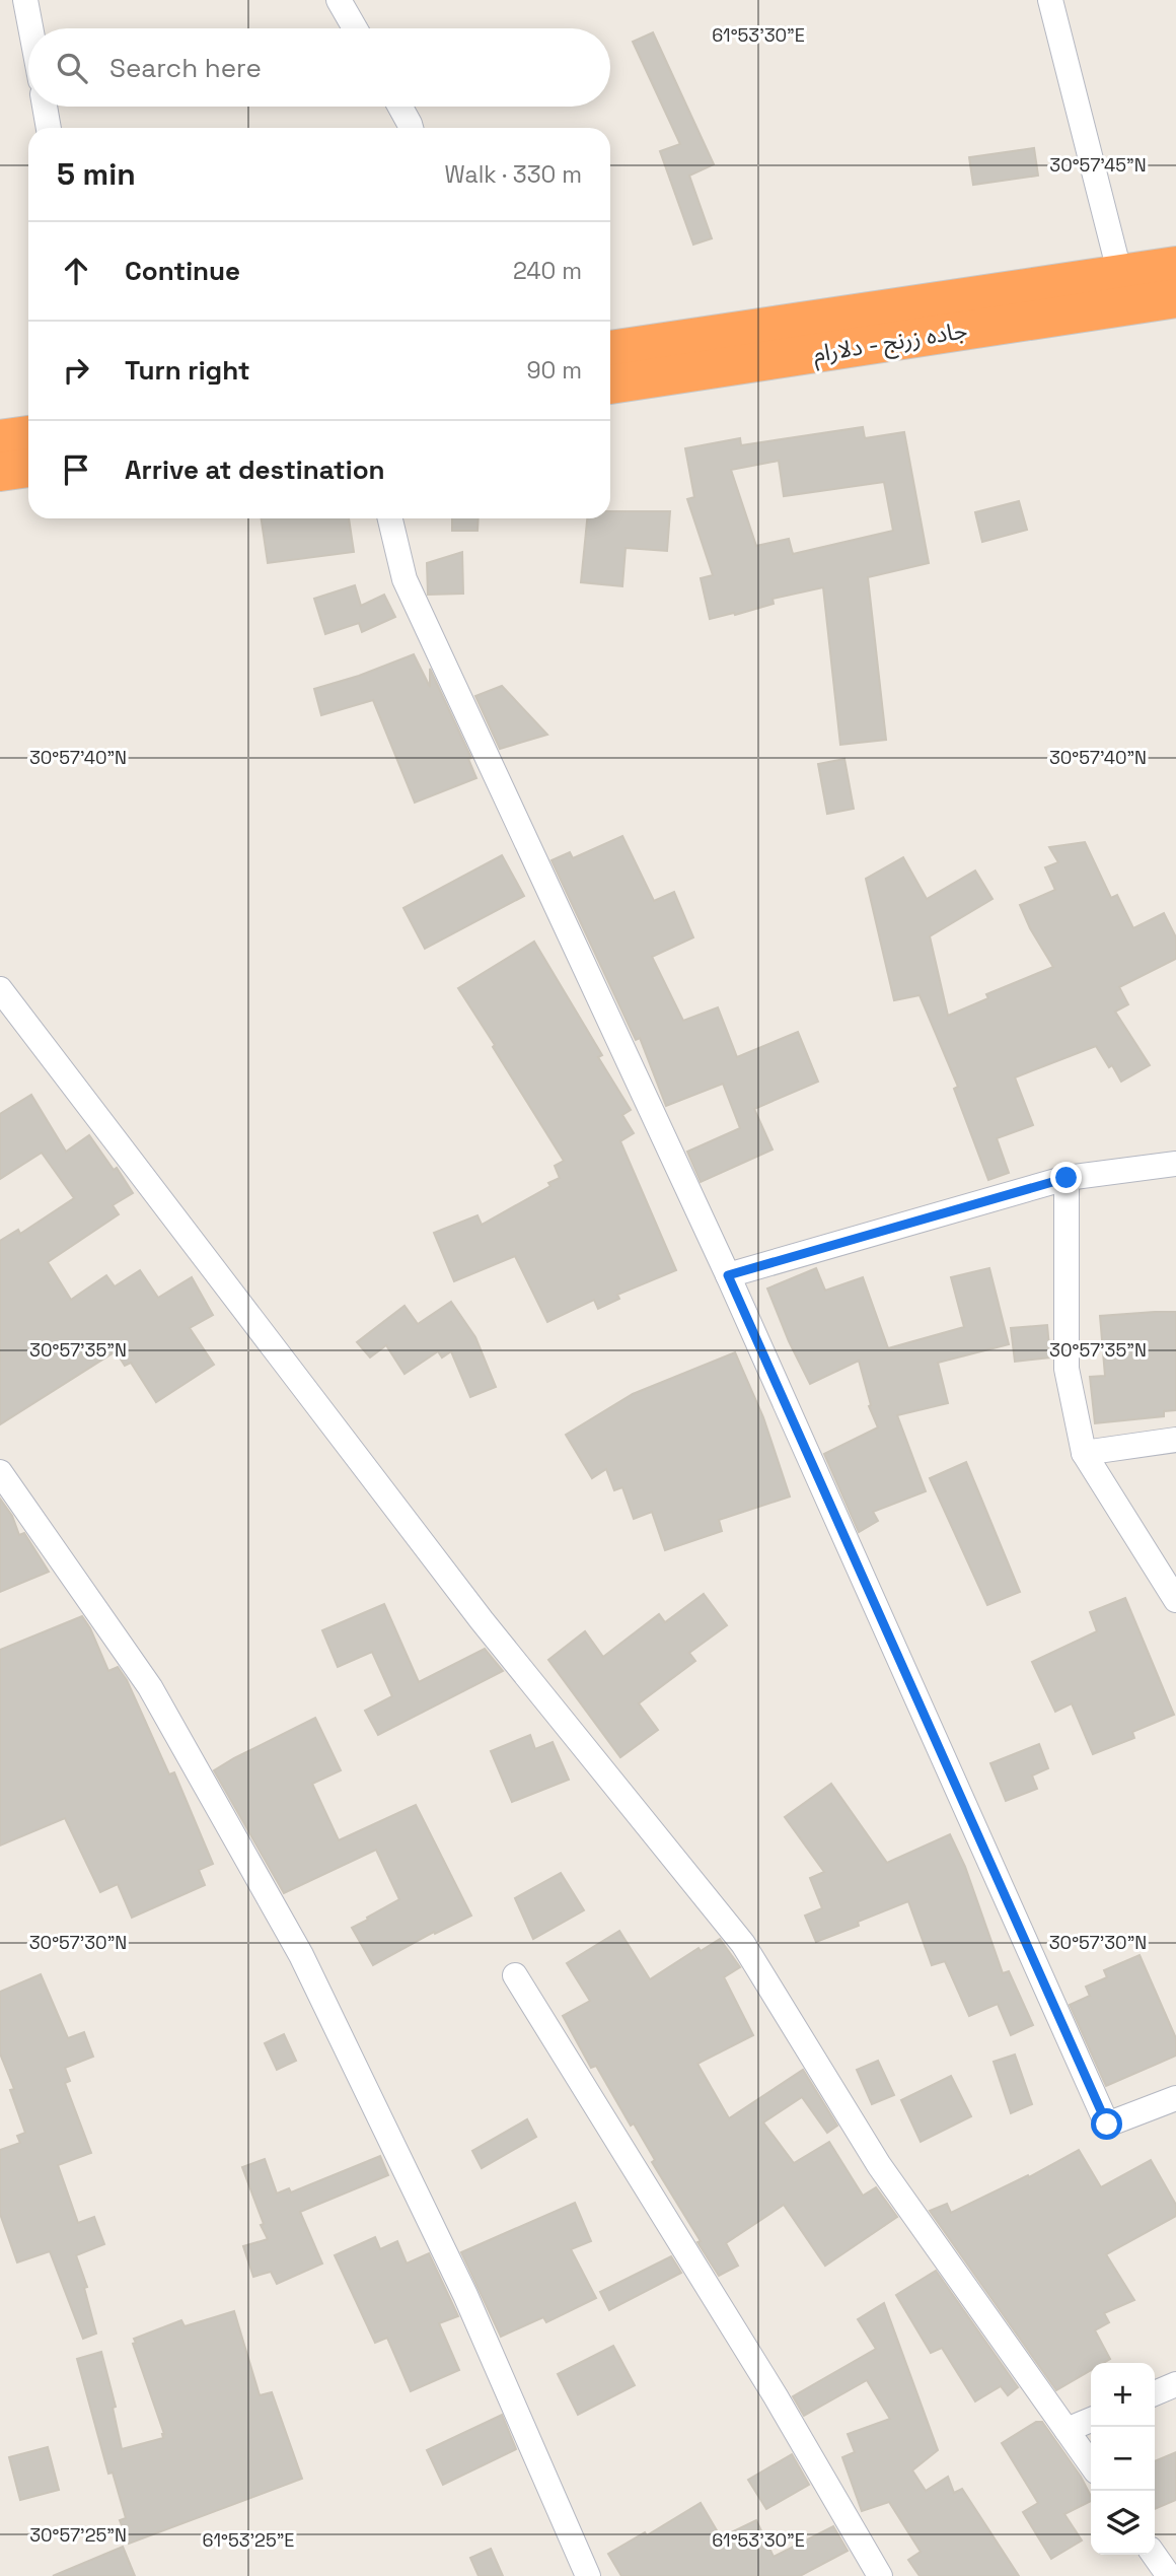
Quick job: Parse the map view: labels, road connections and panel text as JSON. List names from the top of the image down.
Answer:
{
  "streets": {
    "highway": ["جاده زرنج - دلارام"]
  },
  "page": {
    "search": "Search here",
    "heading": ["5 min", "Walk · 330 m"],
    "list": [
      ["Continue", "240 m"],
      ["Turn right", "90 m"],
      "Arrive at destination"
    ],
    "map_buttons": ["+", "−"]
  },
  "coordinates": [
    "61°53'30\"E",
    "30°57'45\"N",
    "30°57'40\"N",
    "30°57'35\"N",
    "30°57'30\"N",
    "30°57'25\"N",
    "61°53'25\"E"
  ]
}
